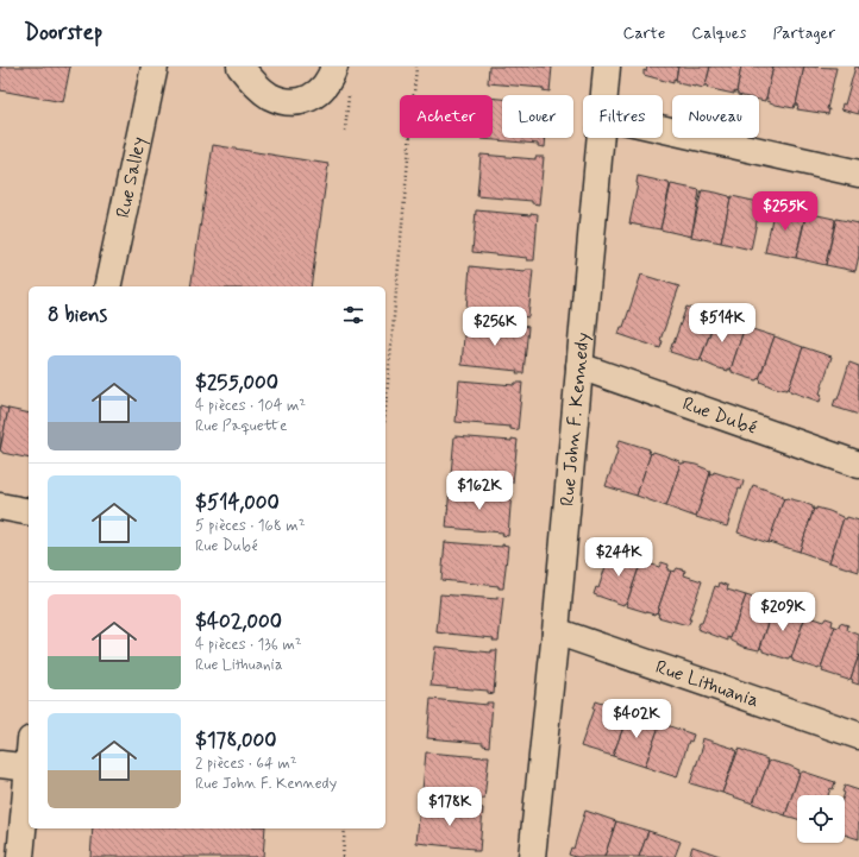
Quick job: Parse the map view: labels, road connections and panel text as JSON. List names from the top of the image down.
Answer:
{
  "streets": {
    "street": [
      "Rue Salley",
      "Rue Dubé",
      "Rue John F. Kennedy",
      "Rue Lithuania"
    ]
  },
  "crossings": [
    ["Rue Dubé", "Rue John F. Kennedy"],
    ["Rue John F. Kennedy", "Rue Lithuania"]
  ],
  "page": {
    "header": "Doorstep",
    "nav": ["Carte", "Calques", "Partager"],
    "chip": [
      "Acheter",
      "Louer",
      "Filtres",
      "Nouveau"
    ],
    "price": [
      "$255K",
      "$514K",
      "$256K",
      "$162K",
      "$244K",
      "$209K",
      "$402K",
      "$178K"
    ],
    "heading": "8 biens",
    "list": [
      {
        "name": "$255,000",
        "note": "4 pièces · 104 m² · Rue Paquette"
      },
      {
        "name": "$514,000",
        "note": "5 pièces · 168 m² · Rue Dubé"
      },
      {
        "name": "$402,000",
        "note": "4 pièces · 136 m² · Rue Lithuania"
      },
      {
        "name": "$178,000",
        "note": "2 pièces · 64 m² · Rue John F. Kennedy"
      }
    ]
  }
}
